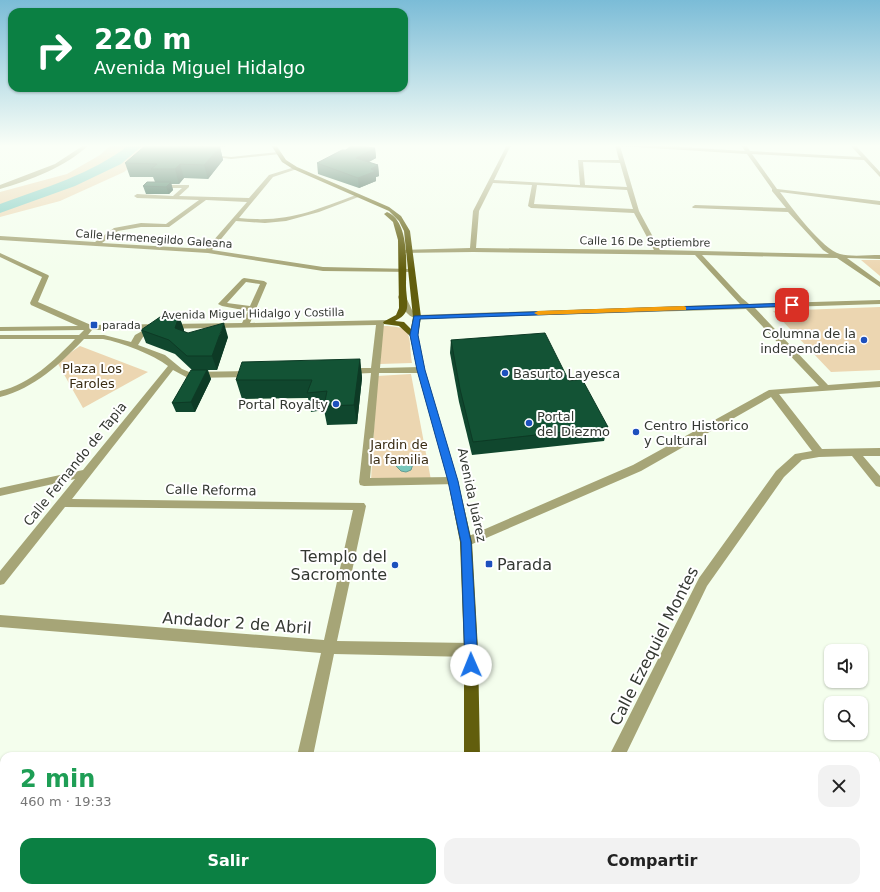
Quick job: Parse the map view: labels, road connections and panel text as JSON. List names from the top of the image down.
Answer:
{
  "streets": {
    "main road": ["Avenida Juárez"],
    "street": [
      "Calle Hermenegildo Galeana",
      "Calle 16 De Septiembre",
      "Avenida Miguel Hidalgo y Costilla",
      "Calle Fernando de Tapia",
      "Calle Reforma",
      "Andador 2 de Abril",
      "Calle Ezequiel Montes"
    ]
  },
  "crossings": [
    ["Calle Hermenegildo Galeana", "Avenida Juárez"],
    ["Calle 16 De Septiembre", "Avenida Juárez"],
    ["Calle Fernando de Tapia", "Calle Reforma"],
    ["Calle Reforma", "Andador 2 de Abril"],
    ["Avenida Juárez", "Andador 2 de Abril"]
  ],
  "parks": ["Plaza Los Faroles", "Jardin de la familia"],
  "places": {
    "transit": ["parada", "Parada"],
    "other": [
      "Columna de la independencia",
      "Basurto Layesca",
      "Portal Royalty",
      "Portal del Diezmo",
      "Centro Historico y Cultural",
      "Templo del Sacromonte"
    ]
  },
  "page": {
    "turn": ["220 m", "Avenida Miguel Hidalgo"],
    "heading": ["2 min", "460 m · 19:33"],
    "buttons": ["Salir", "Compartir"]
  }
}
